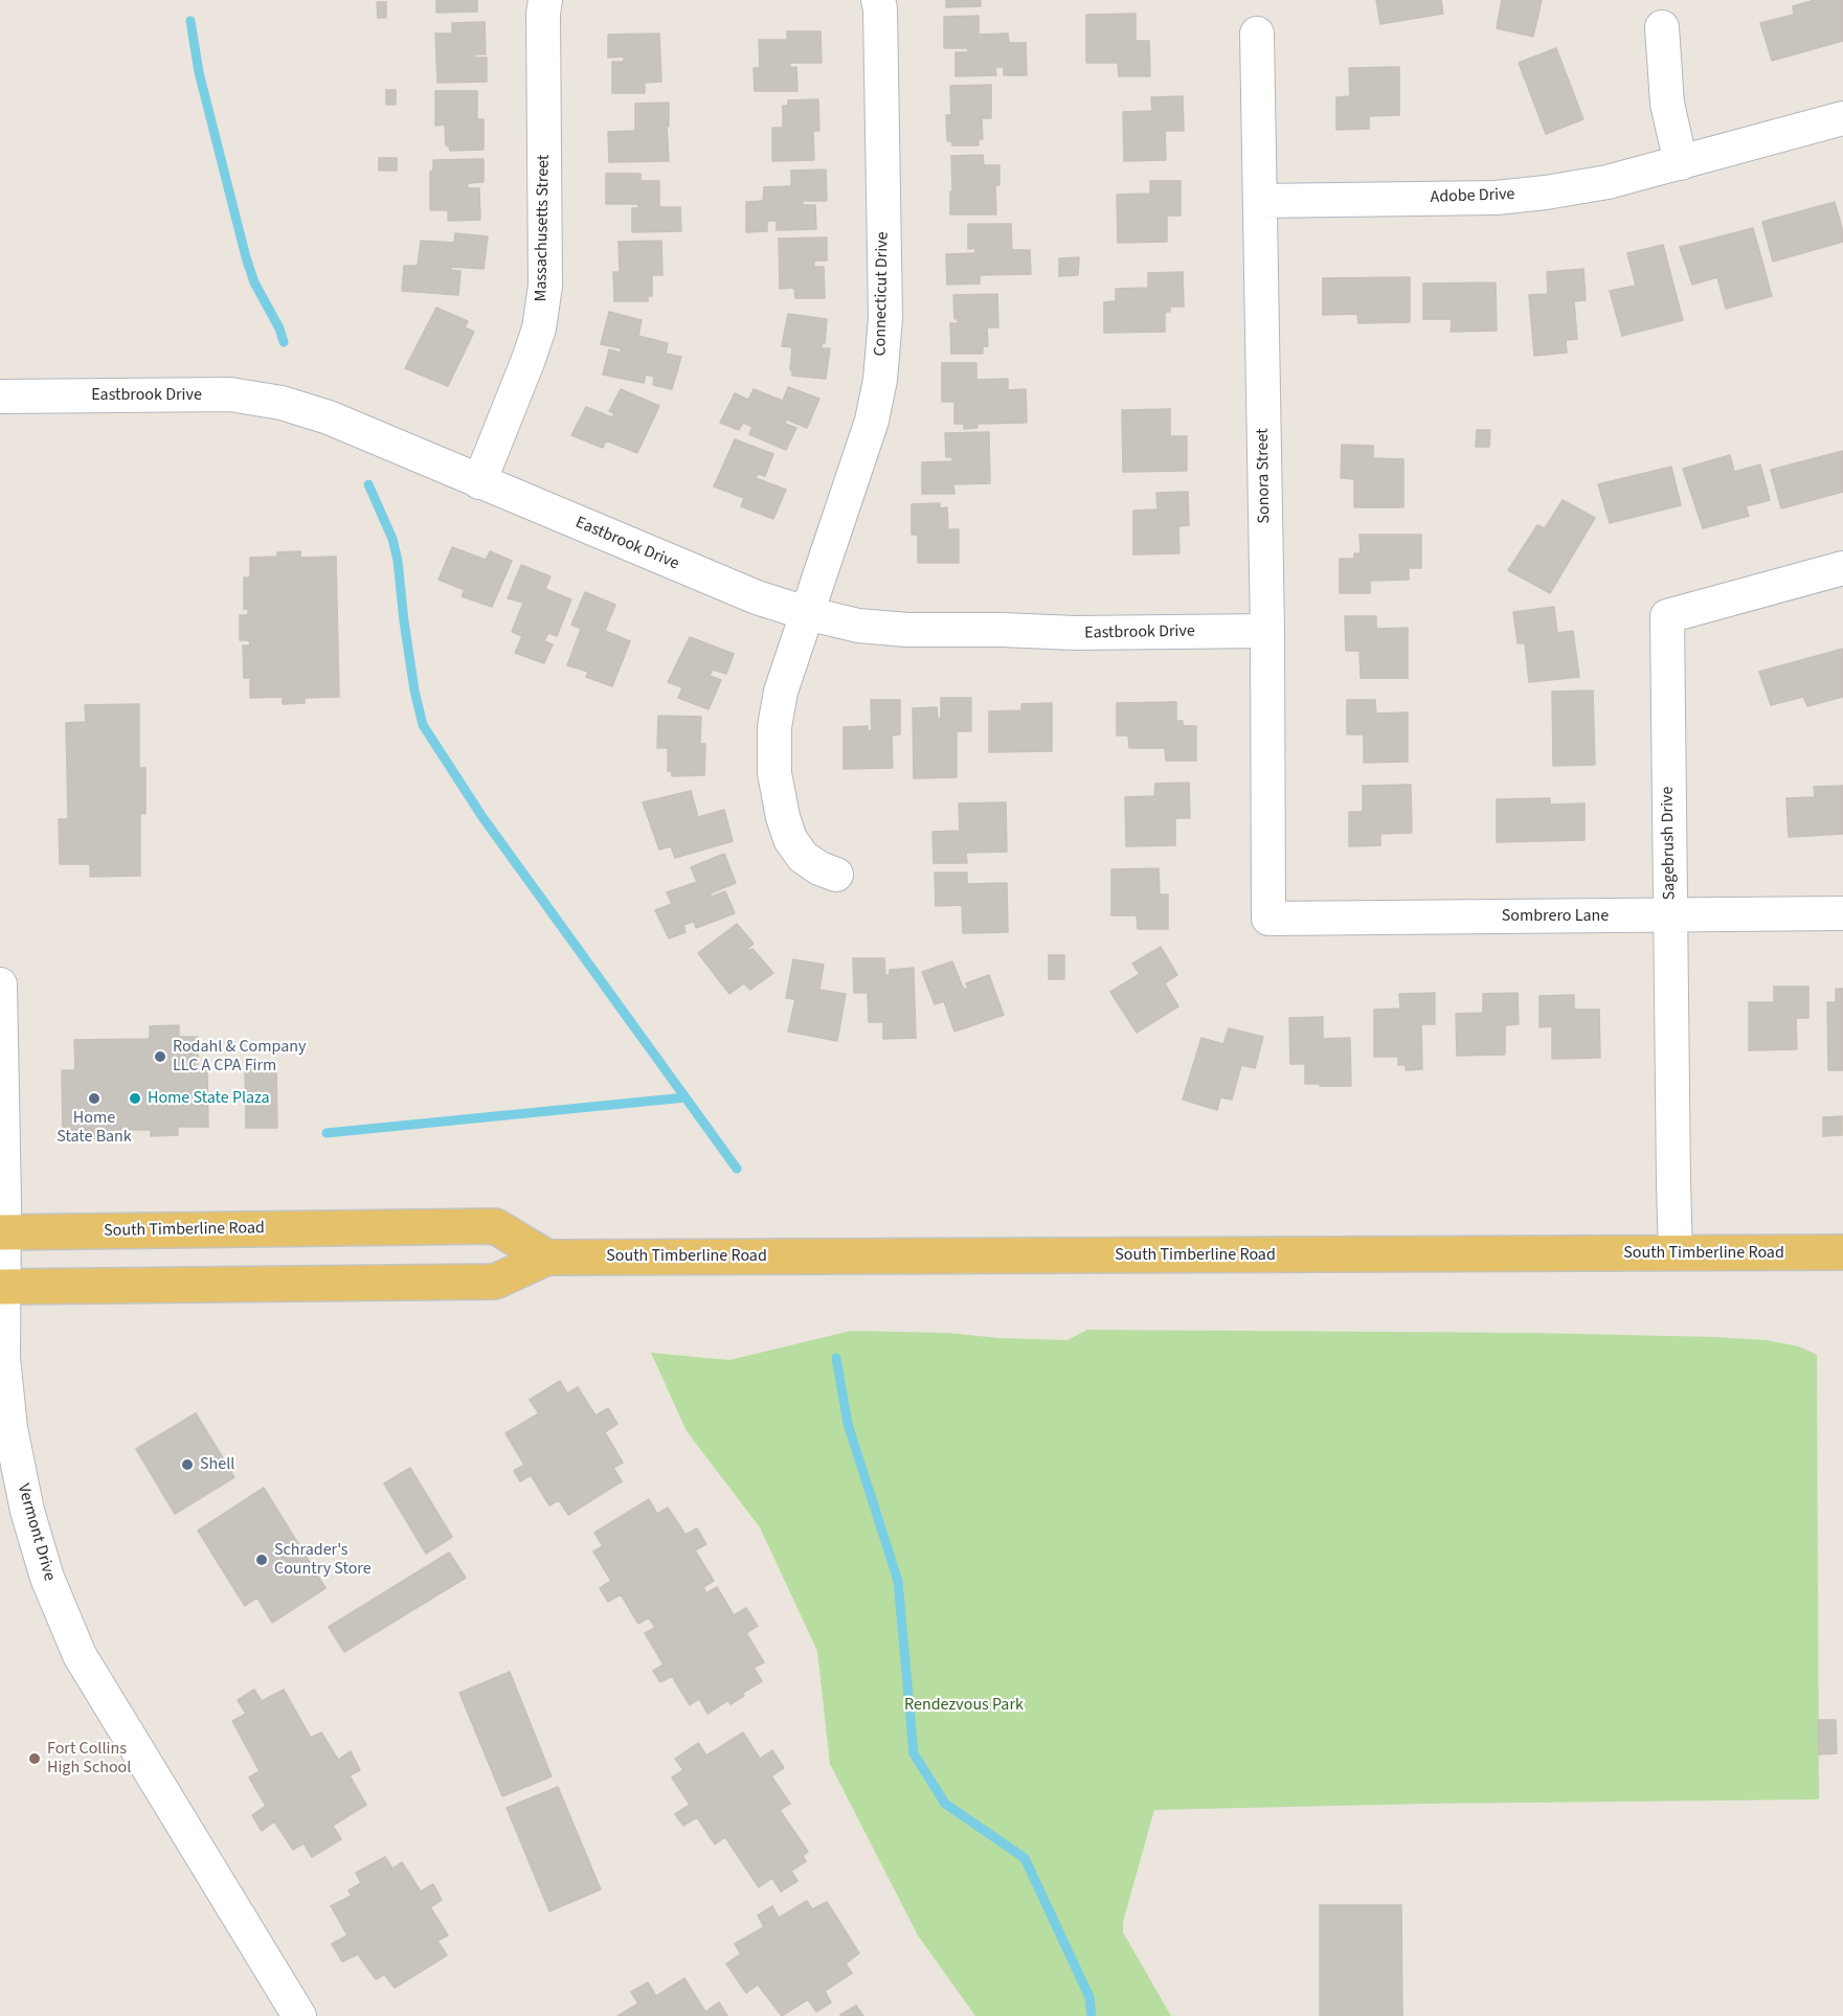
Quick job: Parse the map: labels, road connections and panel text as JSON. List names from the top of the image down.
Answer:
{
  "streets": {
    "main road": ["South Timberline Road"],
    "street": [
      "Adobe Drive",
      "Massachusetts Street",
      "Connecticut Drive",
      "Eastbrook Drive",
      "Sonora Street",
      "Sagebrush Drive",
      "Sombrero Lane",
      "Vermont Drive"
    ]
  },
  "crossings": [
    ["Adobe Drive", "Sonora Street"],
    ["Massachusetts Street", "Eastbrook Drive"],
    ["Connecticut Drive", "Eastbrook Drive"],
    ["Eastbrook Drive", "Sonora Street"],
    ["Sonora Street", "Sombrero Lane"],
    ["Sagebrush Drive", "Sombrero Lane"],
    ["Sagebrush Drive", "South Timberline Road"],
    ["South Timberline Road", "Vermont Drive"]
  ],
  "parks": ["Rendezvous Park"],
  "places": [
    "Rodahl & Company LLC A CPA Firm",
    "Home State Bank",
    "Home State Plaza",
    "Shell",
    "Schrader's Country Store",
    "Fort Collins High School"
  ]
}
